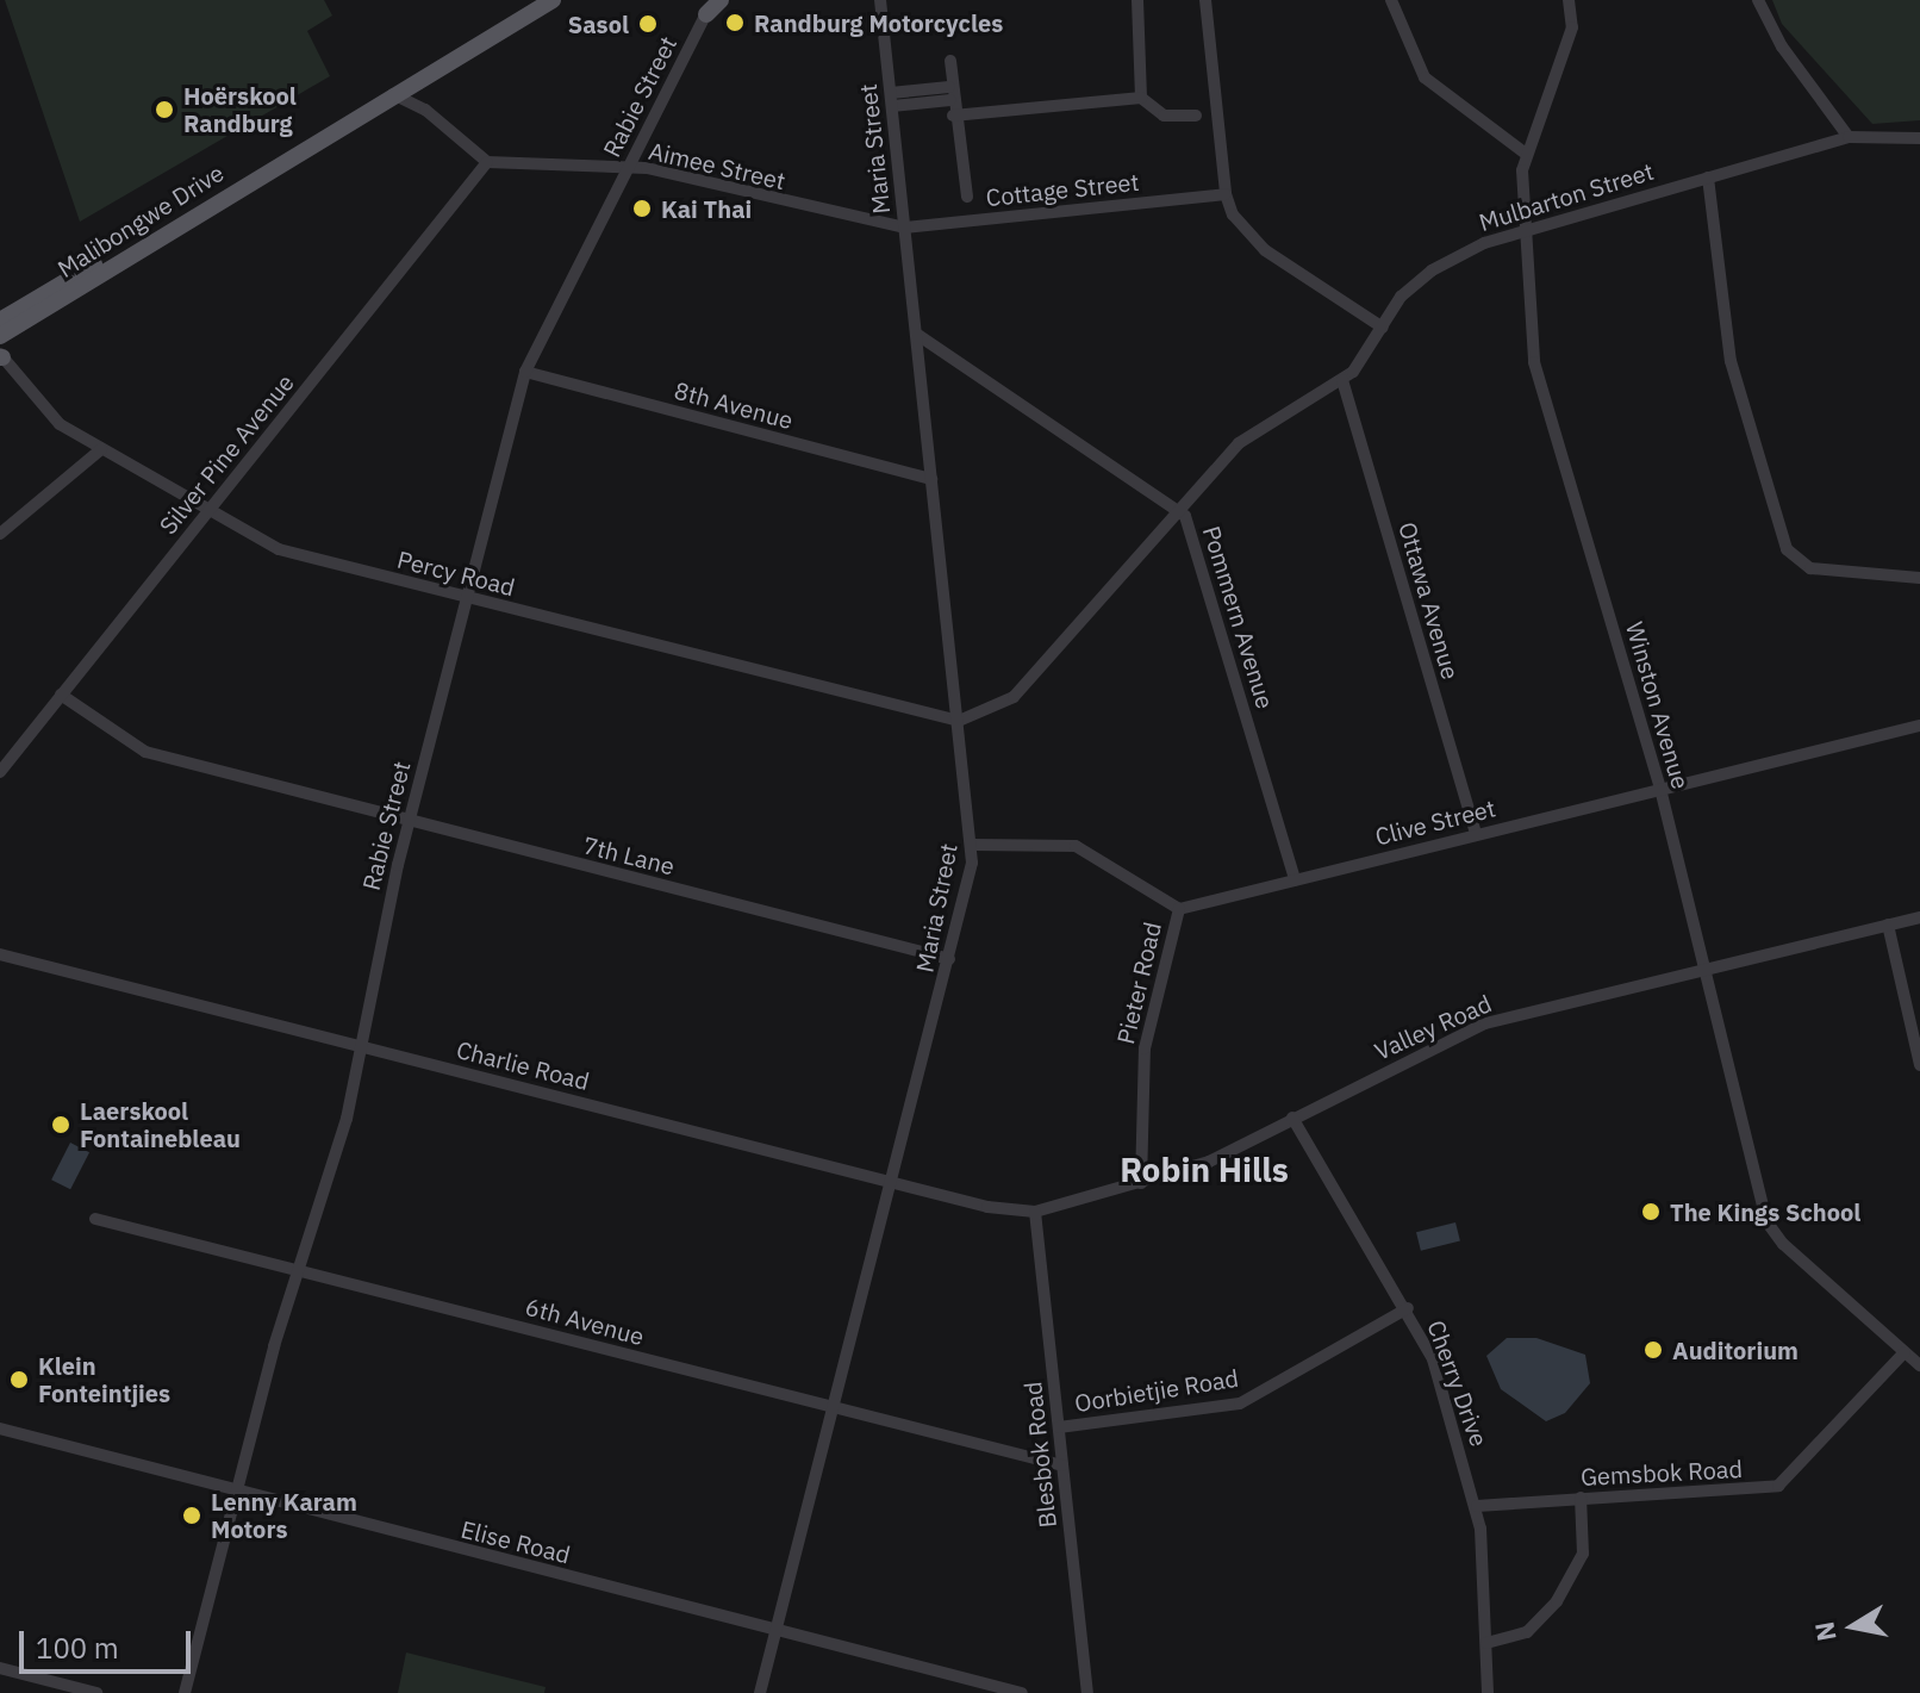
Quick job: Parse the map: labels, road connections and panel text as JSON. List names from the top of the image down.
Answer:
{
  "streets": {
    "main road": ["Malibongwe Drive"],
    "street": [
      "Rabie Street",
      "Maria Street",
      "Aimee Street",
      "Cottage Street",
      "Mulbarton Street",
      "8th Avenue",
      "Silver Pine Avenue",
      "Percy Road",
      "Ottawa Avenue",
      "Pommern Avenue",
      "Winston Avenue",
      "Clive Street",
      "7th Lane",
      "Pieter Road",
      "Valley Road",
      "Charlie Road",
      "6th Avenue",
      "Cherry Drive",
      "Oorbietjie Road",
      "Blesbok Road",
      "Gemsbok Road",
      "Elise Road"
    ]
  },
  "crossings": [
    ["Rabie Street", "Aimee Street"],
    ["Rabie Street", "8th Avenue"],
    ["Rabie Street", "Percy Road"],
    ["Rabie Street", "7th Lane"],
    ["Rabie Street", "Charlie Road"],
    ["Rabie Street", "6th Avenue"],
    ["Rabie Street", "Elise Road"],
    ["Maria Street", "Aimee Street"],
    ["Maria Street", "Cottage Street"],
    ["Maria Street", "Mulbarton Street"],
    ["Maria Street", "8th Avenue"],
    ["Maria Street", "Percy Road"],
    ["Maria Street", "Pommern Avenue"],
    ["Maria Street", "7th Lane"],
    ["Maria Street", "Charlie Road"],
    ["Maria Street", "6th Avenue"],
    ["Maria Street", "Elise Road"],
    ["Aimee Street", "Cottage Street"],
    ["Aimee Street", "Silver Pine Avenue"],
    ["Mulbarton Street", "Percy Road"],
    ["Mulbarton Street", "Ottawa Avenue"],
    ["Mulbarton Street", "Pommern Avenue"],
    ["Mulbarton Street", "Winston Avenue"],
    ["Silver Pine Avenue", "Percy Road"],
    ["Silver Pine Avenue", "7th Lane"],
    ["Ottawa Avenue", "Clive Street"],
    ["Pommern Avenue", "Clive Street"],
    ["Winston Avenue", "Clive Street"],
    ["Winston Avenue", "Valley Road"],
    ["Winston Avenue", "Gemsbok Road"],
    ["Clive Street", "Pieter Road"],
    ["Pieter Road", "Valley Road"],
    ["Valley Road", "Charlie Road"],
    ["Valley Road", "Cherry Drive"],
    ["Valley Road", "Blesbok Road"],
    ["Charlie Road", "Blesbok Road"],
    ["6th Avenue", "Blesbok Road"],
    ["Cherry Drive", "Oorbietjie Road"],
    ["Cherry Drive", "Gemsbok Road"],
    ["Oorbietjie Road", "Blesbok Road"]
  ],
  "districts": ["Robin Hills"],
  "places": [
    "Randburg Motorcycles",
    "Sasol",
    "Hoërskool Randburg",
    "Kai Thai",
    "Laerskool Fontainebleau",
    "The Kings School",
    "Auditorium",
    "Klein Fonteintjies",
    "Lenny Karam Motors"
  ],
  "scale_bar": "100 m",
  "north": "left"
}
